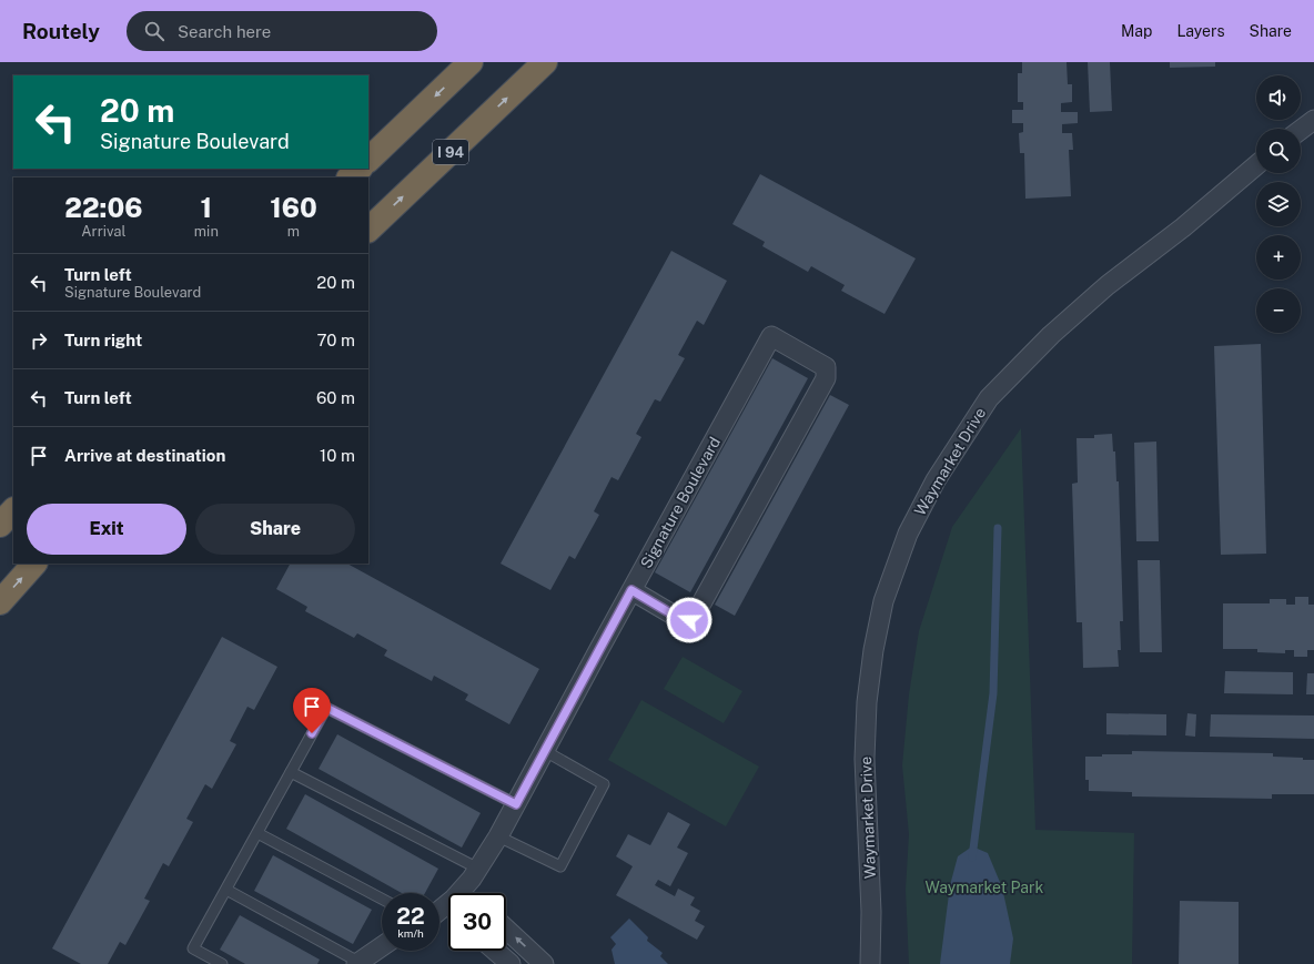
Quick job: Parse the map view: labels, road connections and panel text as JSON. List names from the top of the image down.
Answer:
{
  "streets": {
    "highway": ["I 94"],
    "street": ["Waymarket Drive", "Signature Boulevard"]
  },
  "parks": ["Waymarket Park"],
  "page": {
    "header": "Routely",
    "search": "Search here",
    "nav": ["Map", "Layers", "Share"],
    "map_buttons": ["+", "−"],
    "turn": ["20 m", "Signature Boulevard"],
    "eta": [
      "22:06",
      "Arrival",
      "1",
      "min",
      "160",
      "m"
    ],
    "list": [
      {
        "name": "Turn left",
        "note": "Signature Boulevard",
        "value": "20 m"
      },
      {
        "name": "Turn right",
        "value": "70 m"
      },
      {
        "name": "Turn left",
        "value": "60 m"
      },
      {
        "name": "Arrive at destination",
        "value": "10 m"
      }
    ],
    "buttons": ["Exit", "Share"],
    "speed": "22 km/h",
    "limit": "30"
  }
}
